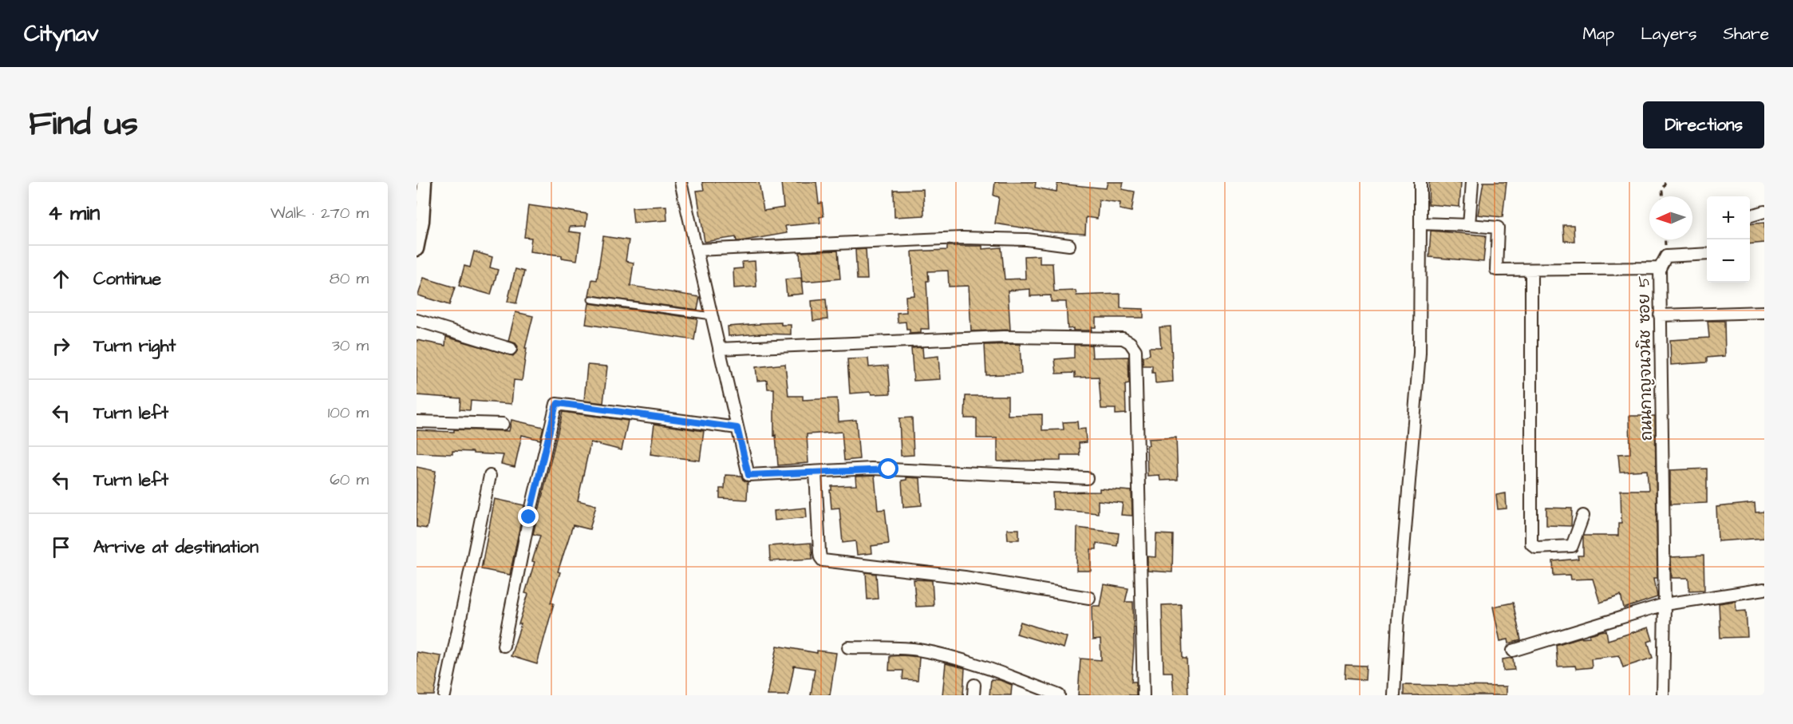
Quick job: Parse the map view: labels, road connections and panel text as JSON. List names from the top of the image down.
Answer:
{
  "streets": {
    "street": ["ถนนกาญจนวนิช ซอย 5"]
  },
  "north": "left",
  "page": {
    "header": "Citynav",
    "nav": ["Map", "Layers", "Share"],
    "title": "Find us",
    "buttons": "Directions",
    "heading": ["4 min", "Walk · 270 m"],
    "map_buttons": ["+", "−"],
    "list": [
      ["Continue", "80 m"],
      ["Turn right", "30 m"],
      ["Turn left", "100 m"],
      ["Turn left", "60 m"],
      "Arrive at destination"
    ]
  }
}
